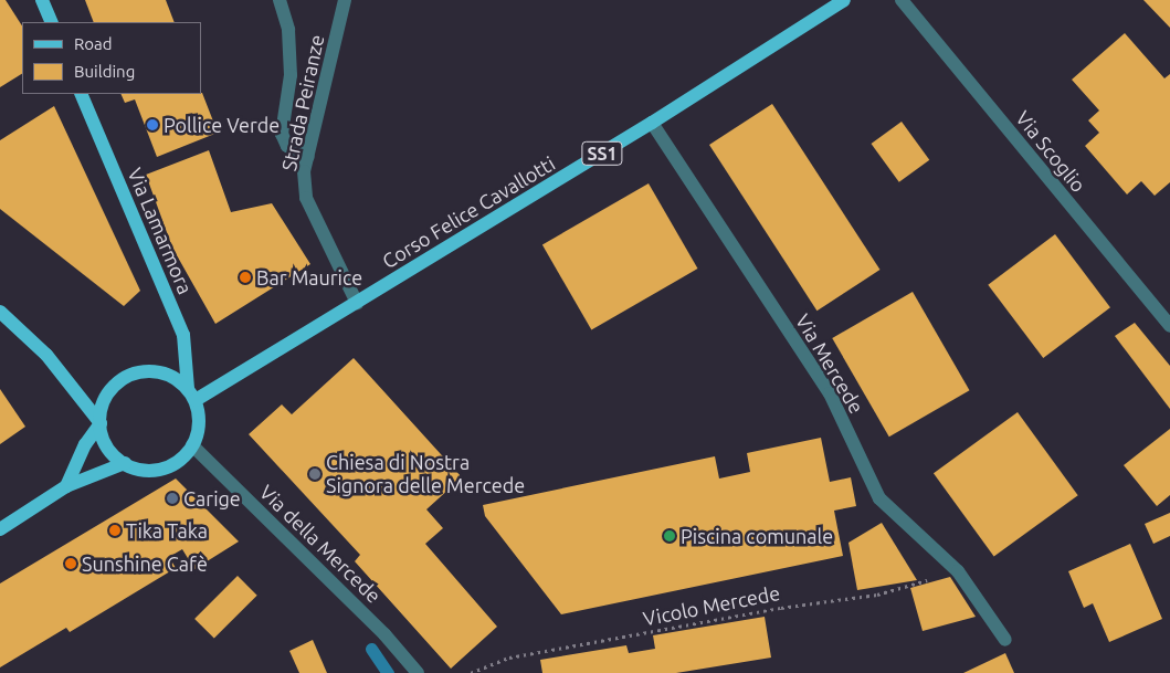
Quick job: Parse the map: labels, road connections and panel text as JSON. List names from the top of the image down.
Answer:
{
  "streets": {
    "main road": ["SS1", "Corso Felice Cavallotti", "Via Lamarmora"],
    "street": [
      "Strada Peiranze",
      "Via Scoglio",
      "Via Mercede",
      "Via della Mercede"
    ],
    "path": ["Vicolo Mercede"]
  },
  "crossings": [
    ["Strada Peiranze", "Corso Felice Cavallotti"],
    ["Corso Felice Cavallotti", "Via Lamarmora"],
    ["Corso Felice Cavallotti", "Via Mercede"],
    ["Corso Felice Cavallotti", "Via della Mercede"],
    ["Via Lamarmora", "Via della Mercede"],
    ["Via Mercede", "Vicolo Mercede"]
  ],
  "places": [
    "Pollice Verde",
    "Bar Maurice",
    "Chiesa di Nostra Signora delle Mercede",
    "Carige",
    "Tika Taka",
    "Piscina comunale",
    "Sunshine Cafè"
  ],
  "legend": ["Road", "Building"]
}
